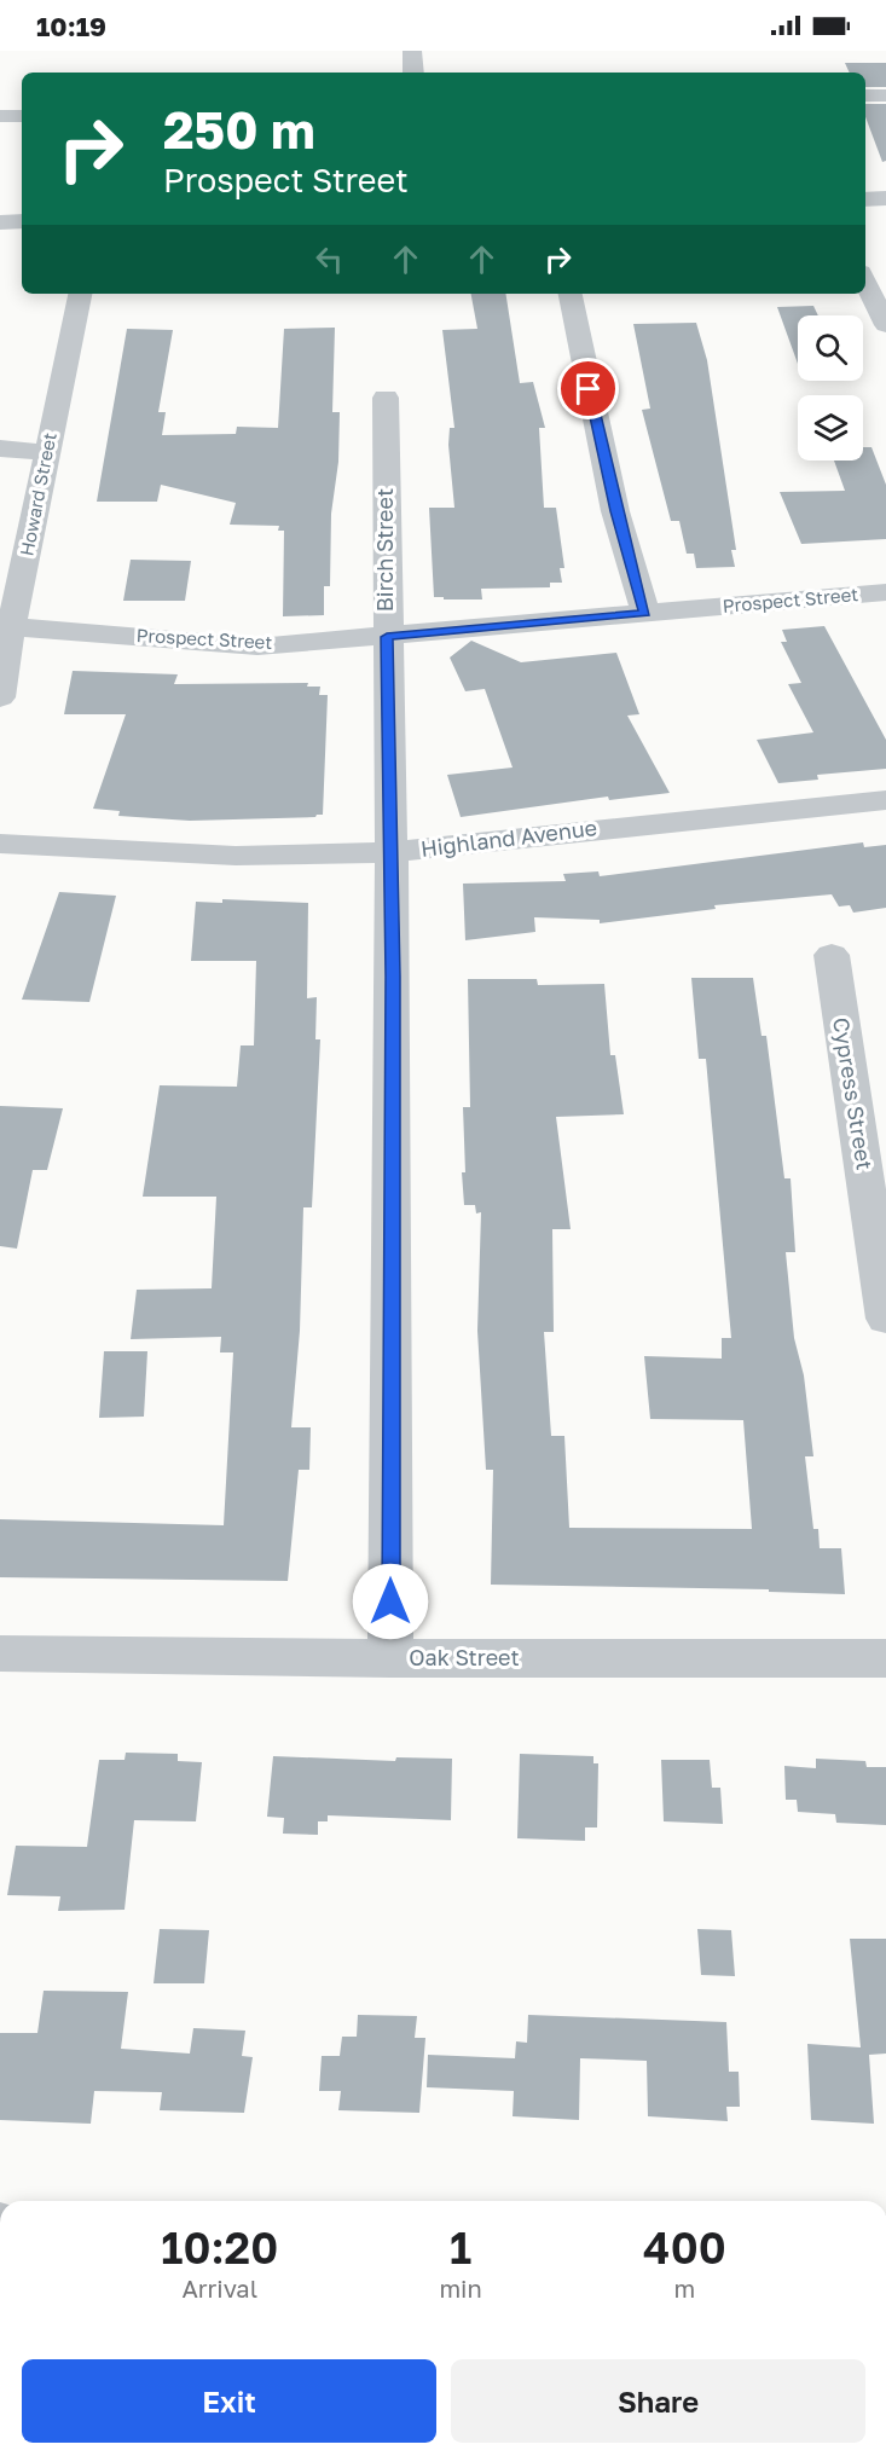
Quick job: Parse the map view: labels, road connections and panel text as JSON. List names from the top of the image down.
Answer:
{
  "streets": {
    "street": [
      "Howard Street",
      "Birch Street",
      "Prospect Street",
      "Highland Avenue",
      "Cypress Street",
      "Oak Street"
    ]
  },
  "crossings": [
    ["Howard Street", "Prospect Street"],
    ["Birch Street", "Prospect Street"],
    ["Birch Street", "Highland Avenue"],
    ["Birch Street", "Oak Street"]
  ],
  "page": {
    "status": "10:19",
    "turn": ["250 m", "Prospect Street"],
    "eta": [
      "10:20",
      "Arrival",
      "1",
      "min",
      "400",
      "m"
    ],
    "buttons": ["Exit", "Share"]
  }
}
